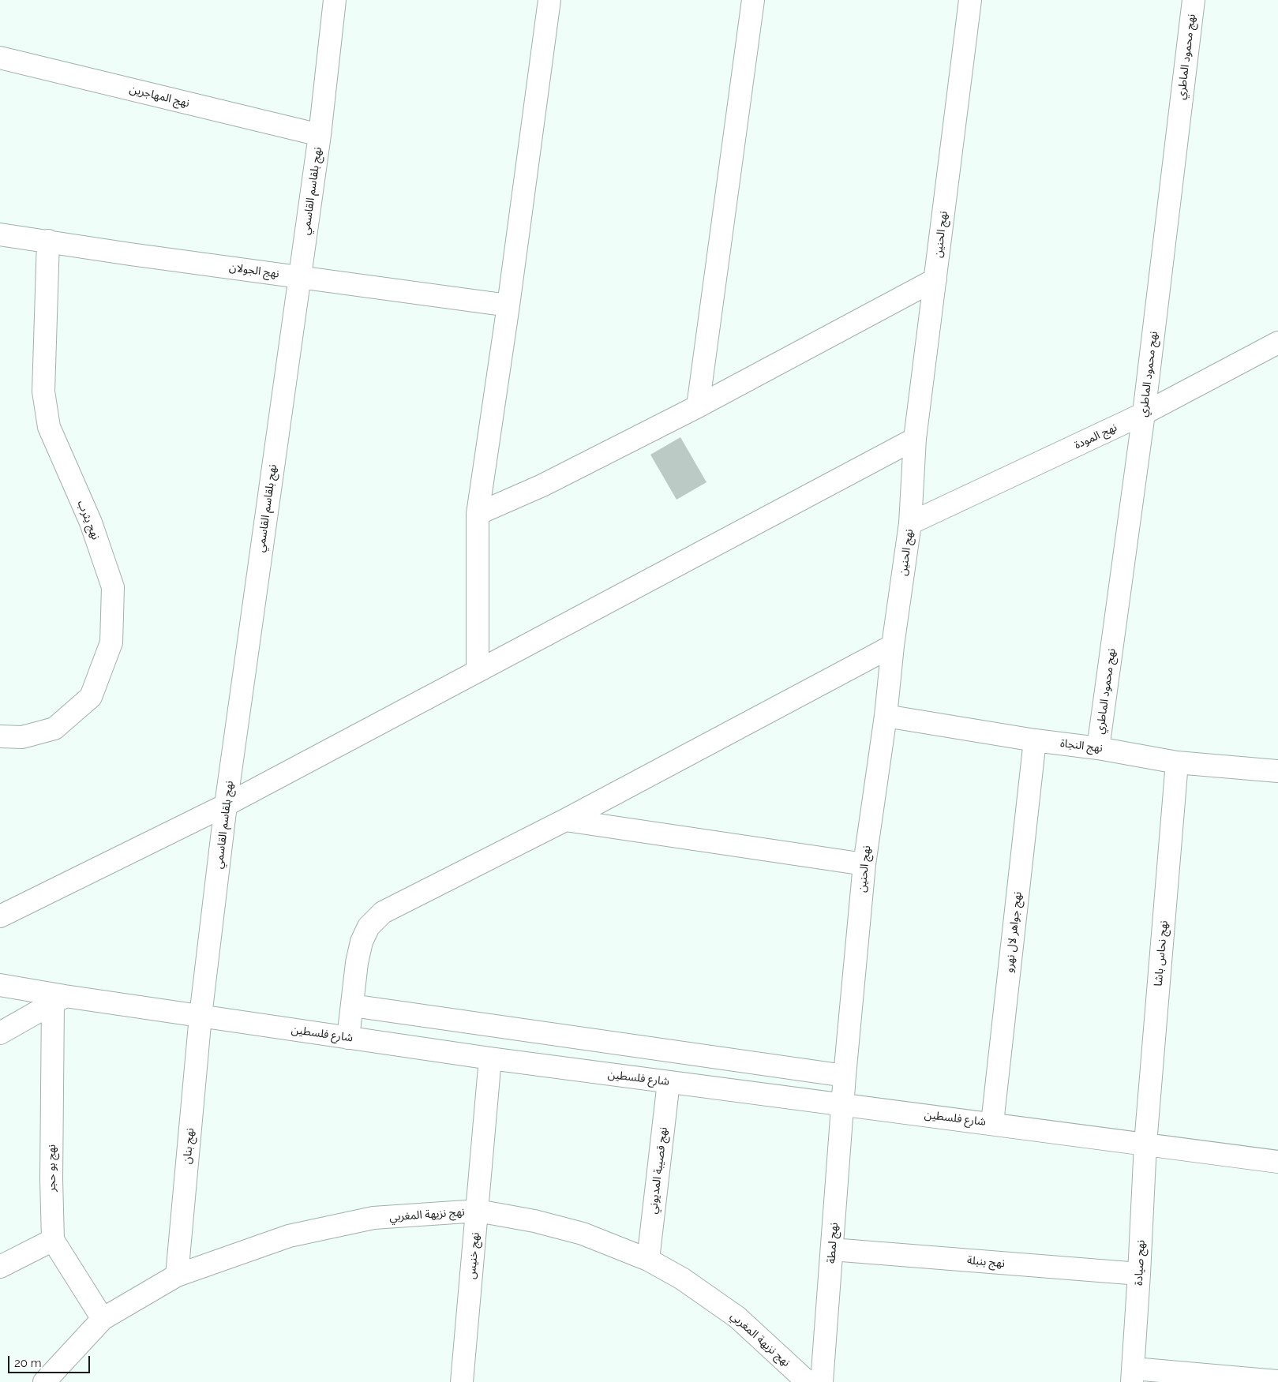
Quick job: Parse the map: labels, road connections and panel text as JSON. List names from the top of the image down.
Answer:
{
  "streets": {
    "street": [
      "نهج محمود الماطري",
      "نهج المهاجرين",
      "نهج بلقاسم القاسمي",
      "نهج الحنين",
      "نهج الجولان",
      "نهج المودة",
      "نهج يثرب",
      "نهج النجاة",
      "نهج جواهر لال نهرو",
      "نهج نحاس باشا",
      "شارع فلسطين",
      "نهج بنان",
      "نهج بو حجر",
      "نهج قصيبة المديوني",
      "نهج نزيهة المغربي",
      "نهج لمطة",
      "نهج خنيس",
      "نهج بنبلة",
      "نهج صيادة"
    ]
  },
  "crossings": [
    ["نهج محمود الماطري", "نهج المودة"],
    ["نهج محمود الماطري", "نهج النجاة"],
    ["نهج المهاجرين", "نهج بلقاسم القاسمي"],
    ["نهج بلقاسم القاسمي", "نهج الجولان"],
    ["نهج بلقاسم القاسمي", "شارع فلسطين"],
    ["نهج بلقاسم القاسمي", "نهج بنان"],
    ["نهج الحنين", "نهج المودة"],
    ["نهج الحنين", "نهج النجاة"],
    ["نهج الحنين", "شارع فلسطين"],
    ["نهج الحنين", "نهج لمطة"],
    ["نهج الجولان", "نهج يثرب"],
    ["نهج النجاة", "نهج جواهر لال نهرو"],
    ["نهج النجاة", "نهج نحاس باشا"],
    ["نهج جواهر لال نهرو", "شارع فلسطين"],
    ["نهج نحاس باشا", "شارع فلسطين"],
    ["نهج نحاس باشا", "نهج صيادة"],
    ["شارع فلسطين", "نهج بنان"],
    ["شارع فلسطين", "نهج بو حجر"],
    ["شارع فلسطين", "نهج قصيبة المديوني"],
    ["شارع فلسطين", "نهج لمطة"],
    ["شارع فلسطين", "نهج خنيس"],
    ["شارع فلسطين", "نهج صيادة"],
    ["نهج بنان", "نهج نزيهة المغربي"],
    ["نهج قصيبة المديوني", "نهج نزيهة المغربي"],
    ["نهج نزيهة المغربي", "نهج لمطة"],
    ["نهج نزيهة المغربي", "نهج خنيس"],
    ["نهج لمطة", "نهج بنبلة"],
    ["نهج بنبلة", "نهج صيادة"]
  ],
  "scale_bar": "20 m"
}
